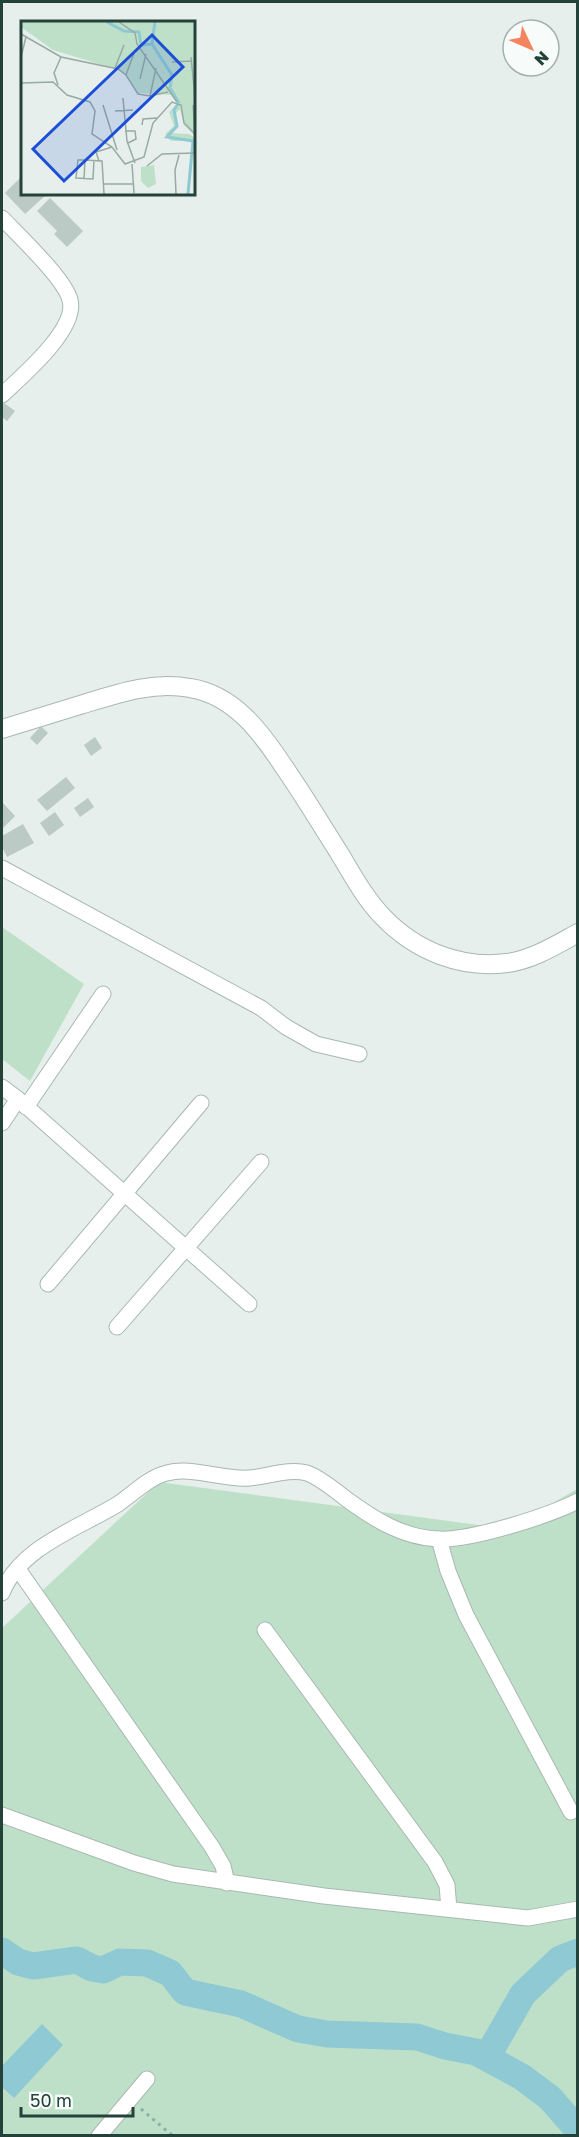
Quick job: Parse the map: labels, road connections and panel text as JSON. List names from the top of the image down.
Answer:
{
  "scale_bar": "50 m",
  "north": "bottom right"
}
